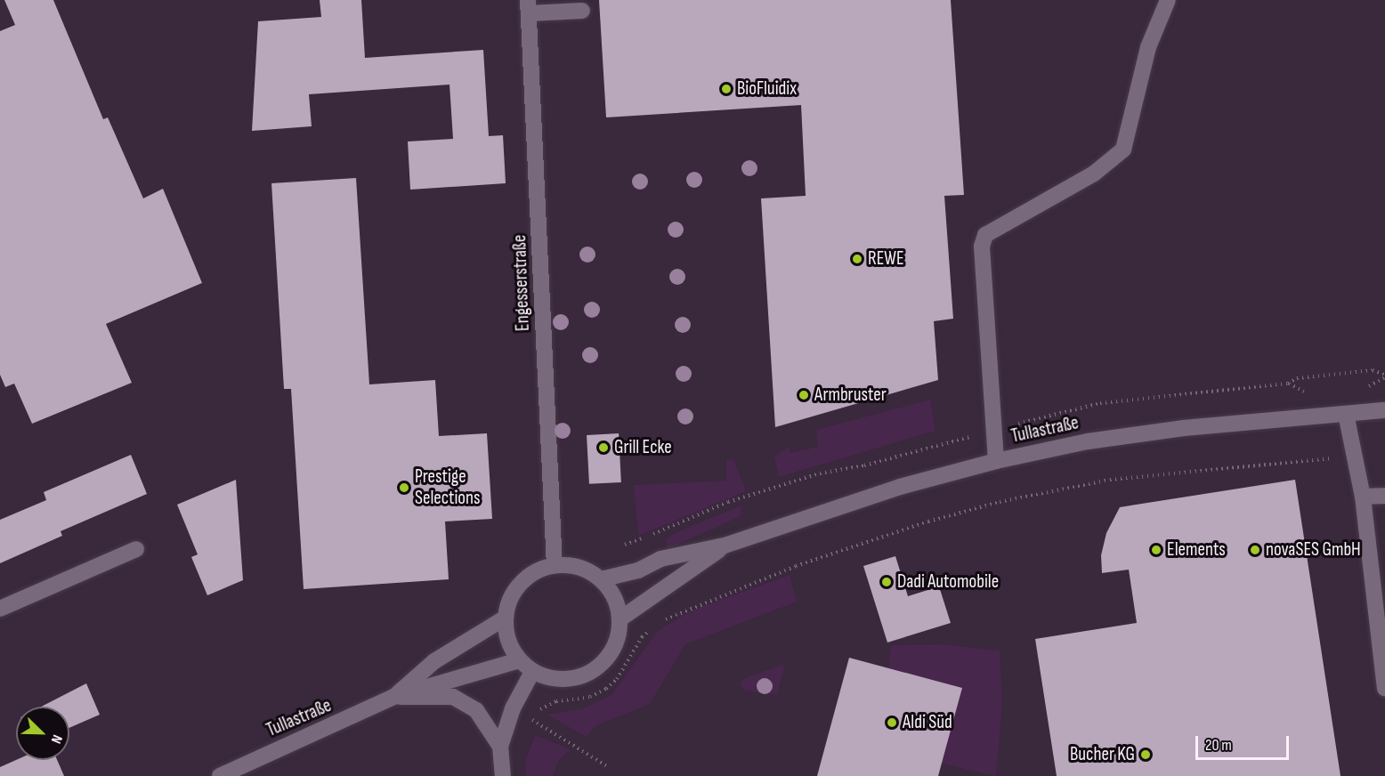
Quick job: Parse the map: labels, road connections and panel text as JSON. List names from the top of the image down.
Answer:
{
  "streets": {
    "street": ["Engesserstraße", "Tullastraße"]
  },
  "crossings": [
    ["Engesserstraße", "Tullastraße"]
  ],
  "places": [
    "BioFluidix",
    "REWE",
    "Armbruster",
    "Grill Ecke",
    "Prestige Selections",
    "Elements",
    "novaSES GmbH",
    "Dadi Automobile",
    "Aldi Süd",
    "Bucher KG"
  ],
  "scale_bar": "20 m",
  "north": "bottom right"
}
